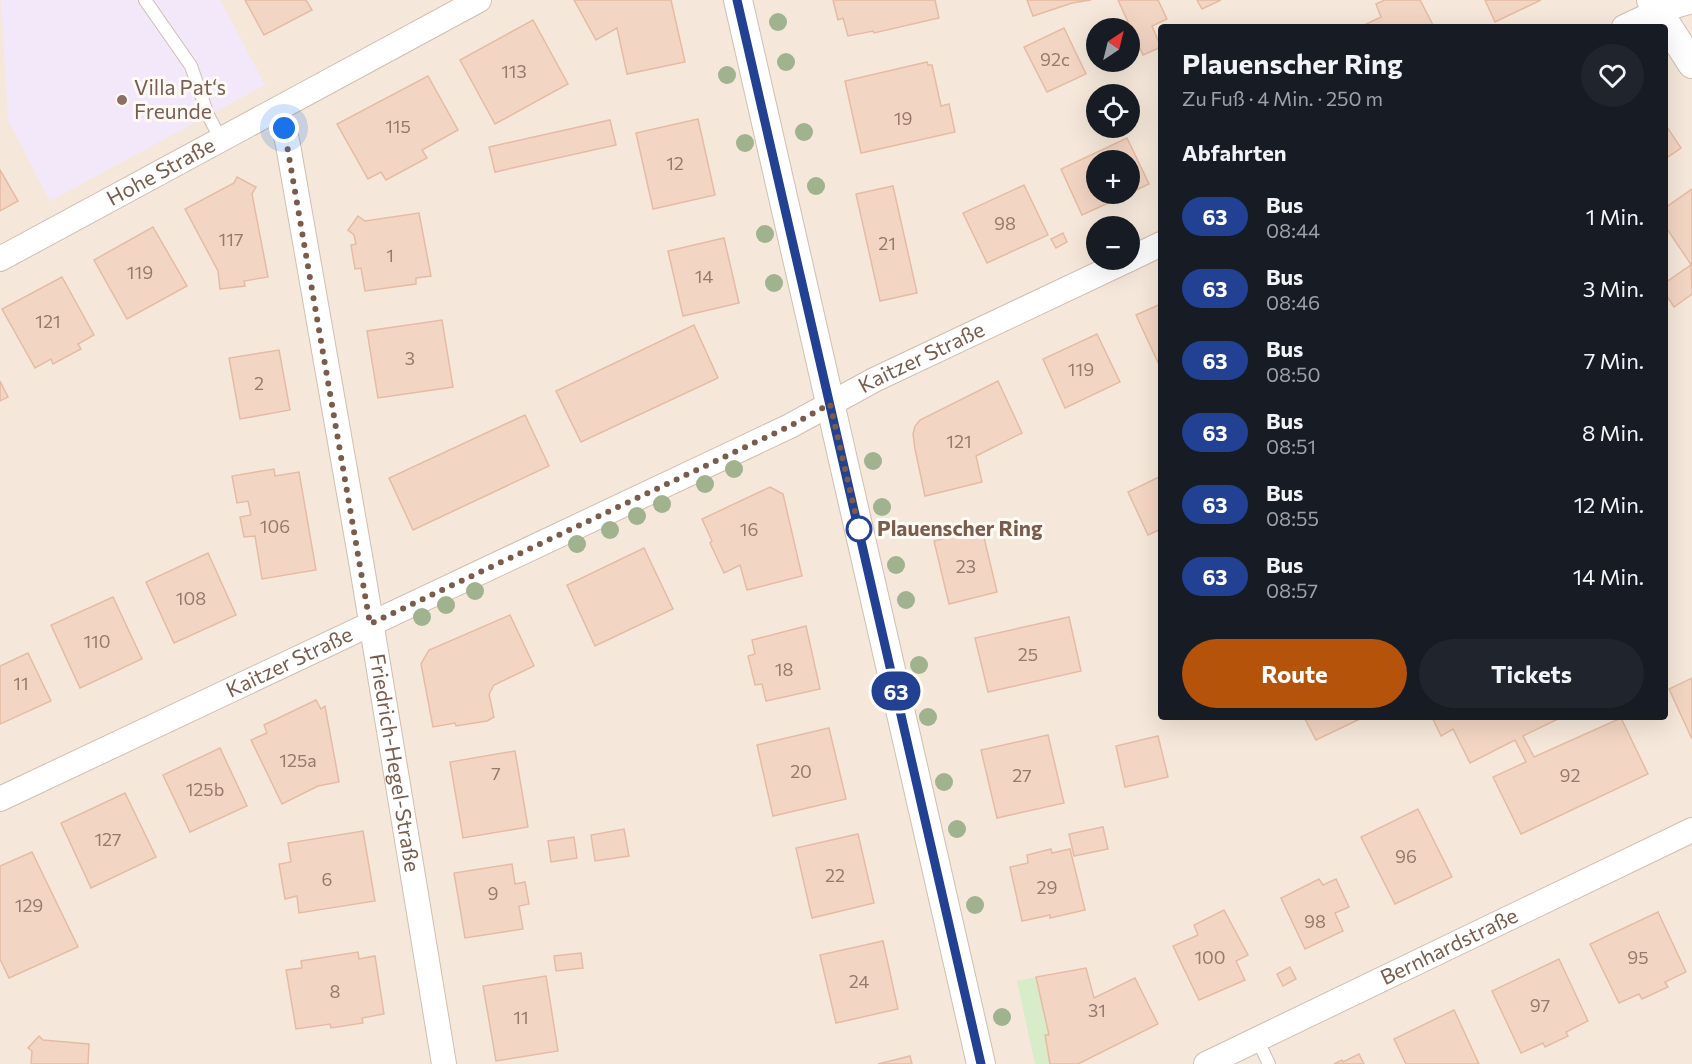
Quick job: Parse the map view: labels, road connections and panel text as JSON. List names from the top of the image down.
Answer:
{
  "streets": {
    "street": [
      "Hohe Straße",
      "Kaitzer Straße",
      "Friedrich-Hegel-Straße",
      "Bernhardstraße"
    ]
  },
  "crossings": [
    ["Hohe Straße", "Friedrich-Hegel-Straße"],
    ["Kaitzer Straße", "Friedrich-Hegel-Straße"]
  ],
  "places": ["Villa Pat‘s Freunde", "Plauenscher Ring"],
  "lines": ["bus line 63"],
  "house_numbers": [
    "92c",
    "113",
    "19",
    "115",
    "12",
    "98",
    "117",
    "21",
    "1",
    "119",
    "14",
    "121",
    "3",
    "119",
    "2",
    "121",
    "106",
    "16",
    "23",
    "108",
    "110",
    "25",
    "18",
    "11",
    "125a",
    "20",
    "7",
    "27",
    "92",
    "125b",
    "127",
    "96",
    "22",
    "6",
    "29",
    "9",
    "129",
    "98",
    "100",
    "95",
    "24",
    "8",
    "97",
    "31",
    "11"
  ],
  "north": "top right",
  "page": {
    "on_map": "63",
    "map_buttons": ["+", "−"],
    "heading": [
      ["Plauenscher Ring", "Zu Fuß · 4 Min. · 250 m"],
      "Abfahrten"
    ],
    "list": [
      {
        "mark": "63",
        "name": "Bus",
        "note": "08:44",
        "value": "1 Min."
      },
      {
        "mark": "63",
        "name": "Bus",
        "note": "08:46",
        "value": "3 Min."
      },
      {
        "mark": "63",
        "name": "Bus",
        "note": "08:50",
        "value": "7 Min."
      },
      {
        "mark": "63",
        "name": "Bus",
        "note": "08:51",
        "value": "8 Min."
      },
      {
        "mark": "63",
        "name": "Bus",
        "note": "08:55",
        "value": "12 Min."
      },
      {
        "mark": "63",
        "name": "Bus",
        "note": "08:57",
        "value": "14 Min."
      }
    ],
    "buttons": ["Route", "Tickets"]
  }
}
